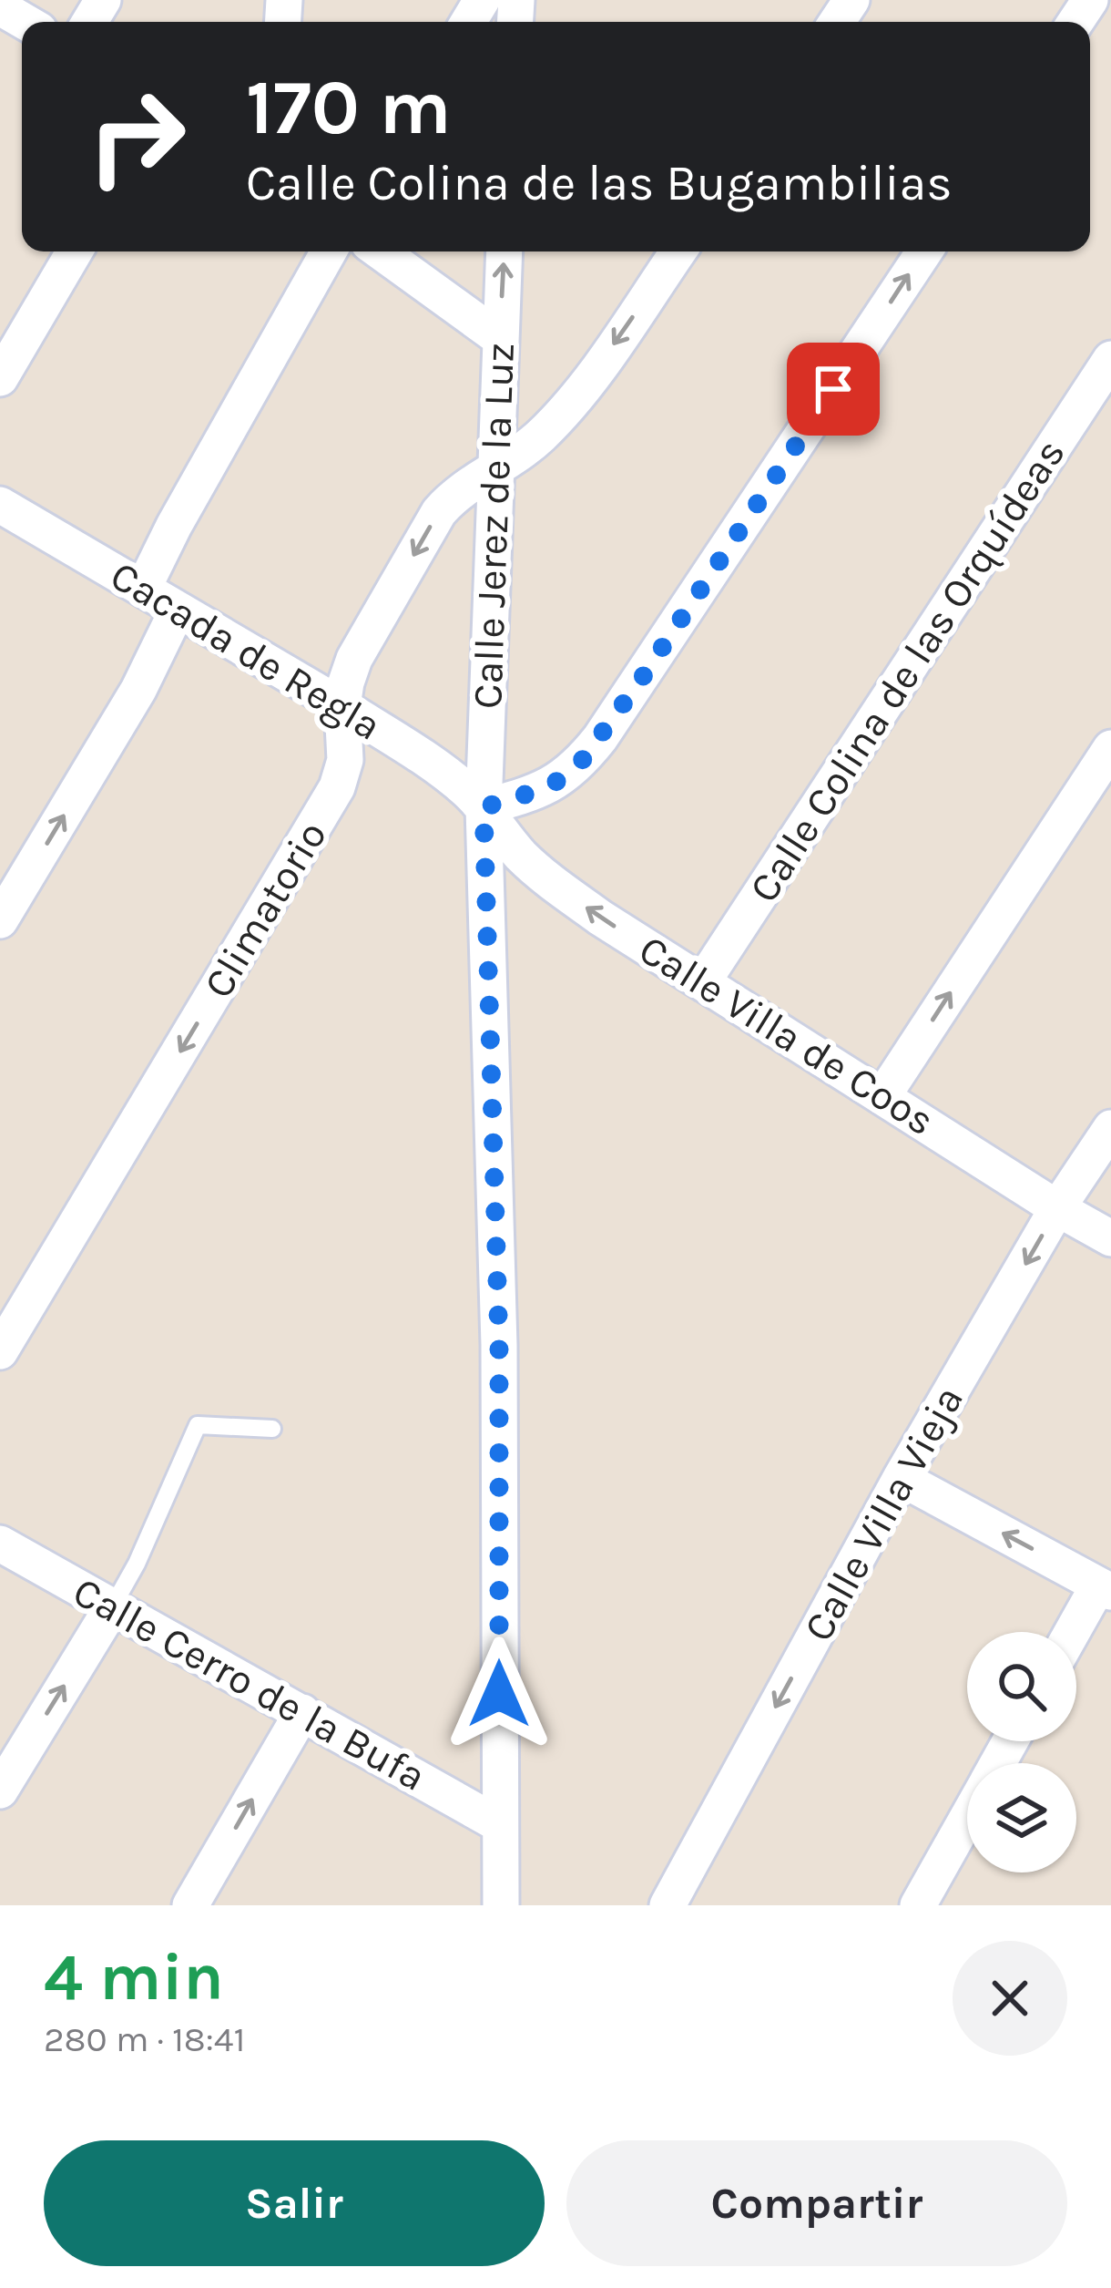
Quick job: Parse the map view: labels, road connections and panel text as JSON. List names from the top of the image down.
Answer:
{
  "streets": {
    "street": [
      "Calle Jerez de la Luz",
      "Cacada de Regla",
      "Calle Colina de las Orquídeas",
      "Climatorio",
      "Calle Villa de Coos",
      "Calle Villa Vieja",
      "Calle Cerro de la Bufa"
    ]
  },
  "crossings": [
    ["Calle Jerez de la Luz", "Cacada de Regla"],
    ["Calle Jerez de la Luz", "Climatorio"],
    ["Calle Jerez de la Luz", "Calle Villa de Coos"],
    ["Calle Jerez de la Luz", "Calle Cerro de la Bufa"],
    ["Cacada de Regla", "Climatorio"],
    ["Cacada de Regla", "Calle Villa de Coos"],
    ["Calle Colina de las Orquídeas", "Calle Villa de Coos"],
    ["Calle Villa de Coos", "Calle Villa Vieja"]
  ],
  "one_way": ["Calle Villa de Coos", "Calle Villa Vieja"],
  "page": {
    "turn": ["170 m", "Calle Colina de las Bugambilias"],
    "heading": ["4 min", "280 m · 18:41"],
    "buttons": ["Salir", "Compartir"]
  }
}
